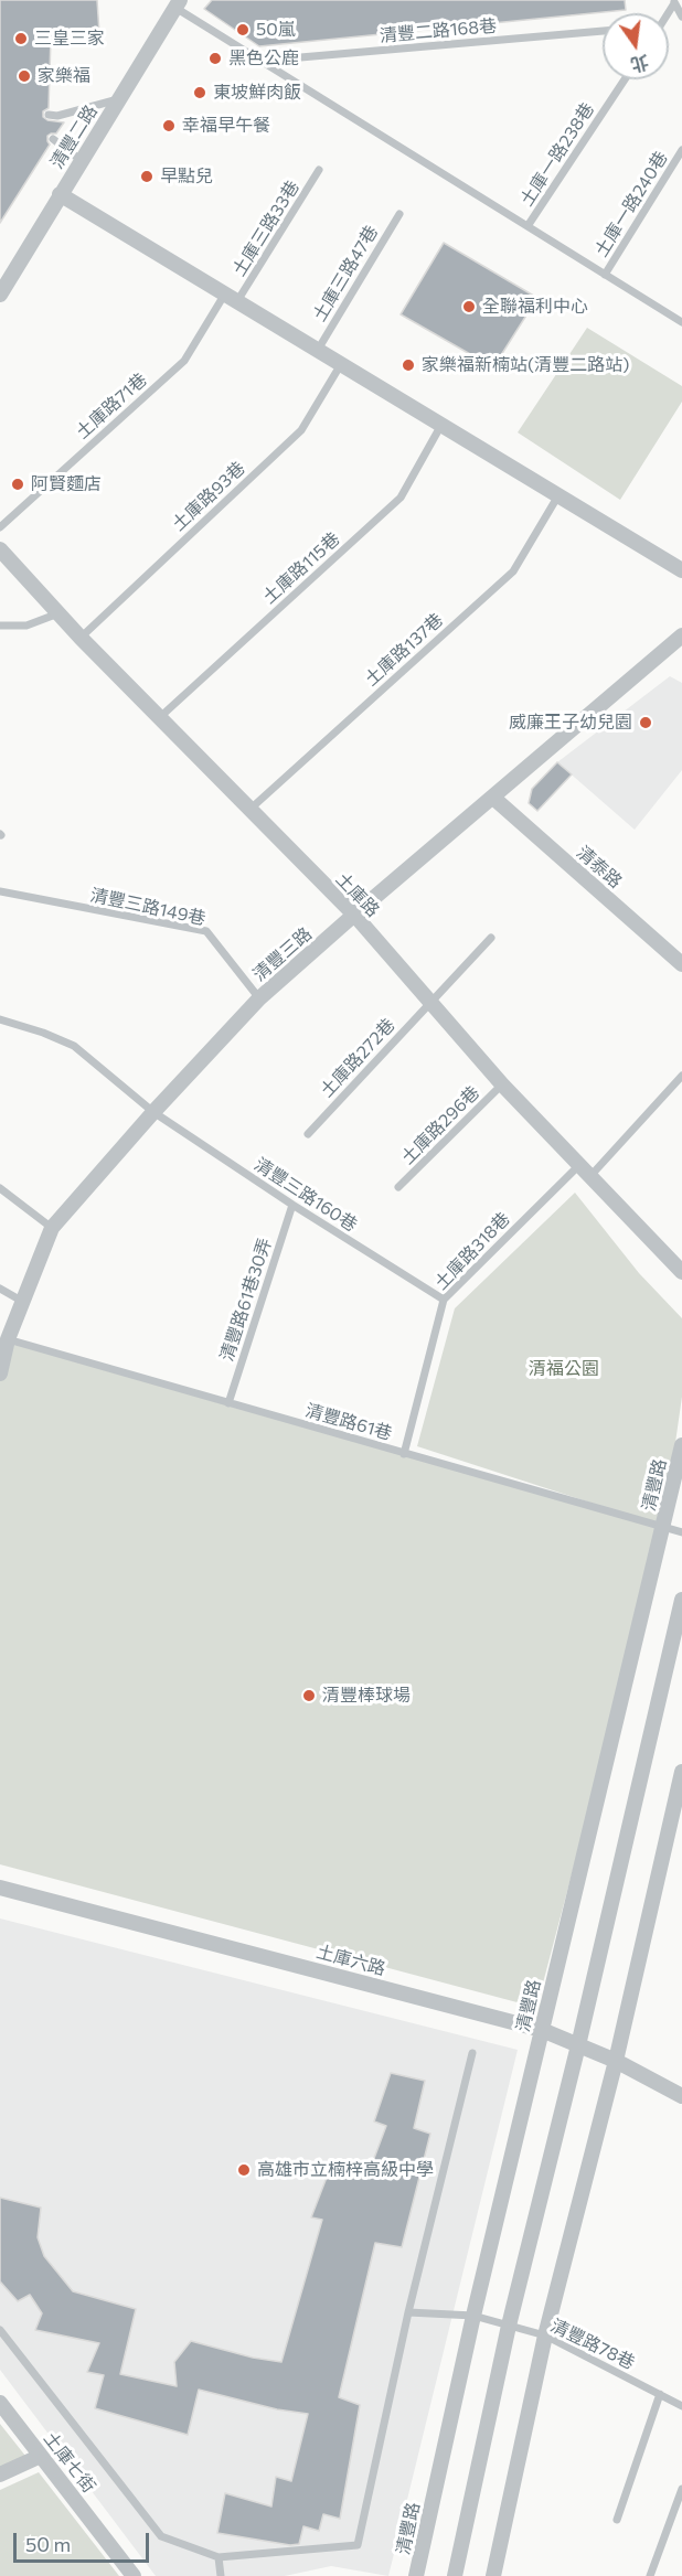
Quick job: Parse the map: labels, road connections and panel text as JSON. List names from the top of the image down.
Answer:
{
  "streets": {
    "street": [
      "清豐二路",
      "清泰路",
      "土庫路",
      "清豐三路",
      "清豐路",
      "土庫六路",
      "土庫七街"
    ],
    "lane": [
      "清豐二路168巷",
      "土庫一路238巷",
      "土庫一路240巷",
      "土庫三路33巷",
      "土庫三路47巷",
      "土庫路71巷",
      "土庫路93巷",
      "土庫路115巷",
      "土庫路137巷",
      "清豐三路149巷",
      "土庫路272巷",
      "土庫路296巷",
      "清豐三路160巷",
      "土庫路318巷",
      "清豐路61巷30弄",
      "清豐路61巷",
      "清豐路78巷"
    ]
  },
  "crossings": [
    ["土庫三路33巷", "土庫路71巷"],
    ["土庫路93巷", "土庫路"],
    ["土庫路115巷", "土庫路"],
    ["土庫路137巷", "土庫路"],
    ["清泰路", "清豐三路"],
    ["土庫路", "清豐三路"],
    ["土庫路", "土庫路272巷"],
    ["土庫路", "土庫路296巷"],
    ["土庫路", "土庫路318巷"],
    ["清豐三路149巷", "清豐三路"],
    ["清豐三路", "清豐三路160巷"],
    ["清豐三路", "清豐路61巷"],
    ["清豐三路160巷", "土庫路318巷"],
    ["清豐三路160巷", "清豐路61巷30弄"],
    ["土庫路318巷", "清豐路61巷"],
    ["清豐路61巷30弄", "清豐路61巷"],
    ["清豐路61巷", "清豐路"],
    ["清豐路", "土庫六路"],
    ["清豐路", "清豐路78巷"]
  ],
  "parks": ["清福公園"],
  "places": [
    "50嵐",
    "三皇三家",
    "黑色公鹿",
    "家樂福",
    "東坡鮮肉飯",
    "幸福早午餐",
    "早點兒",
    "全聯福利中心",
    "家樂福新楠站(清豐二路站)",
    "阿賢麵店",
    "威廉王子幼兒園",
    "清豐棒球場",
    "高雄市立楠梓高級中學"
  ],
  "scale_bar": "50 m",
  "north": "bottom"
}
